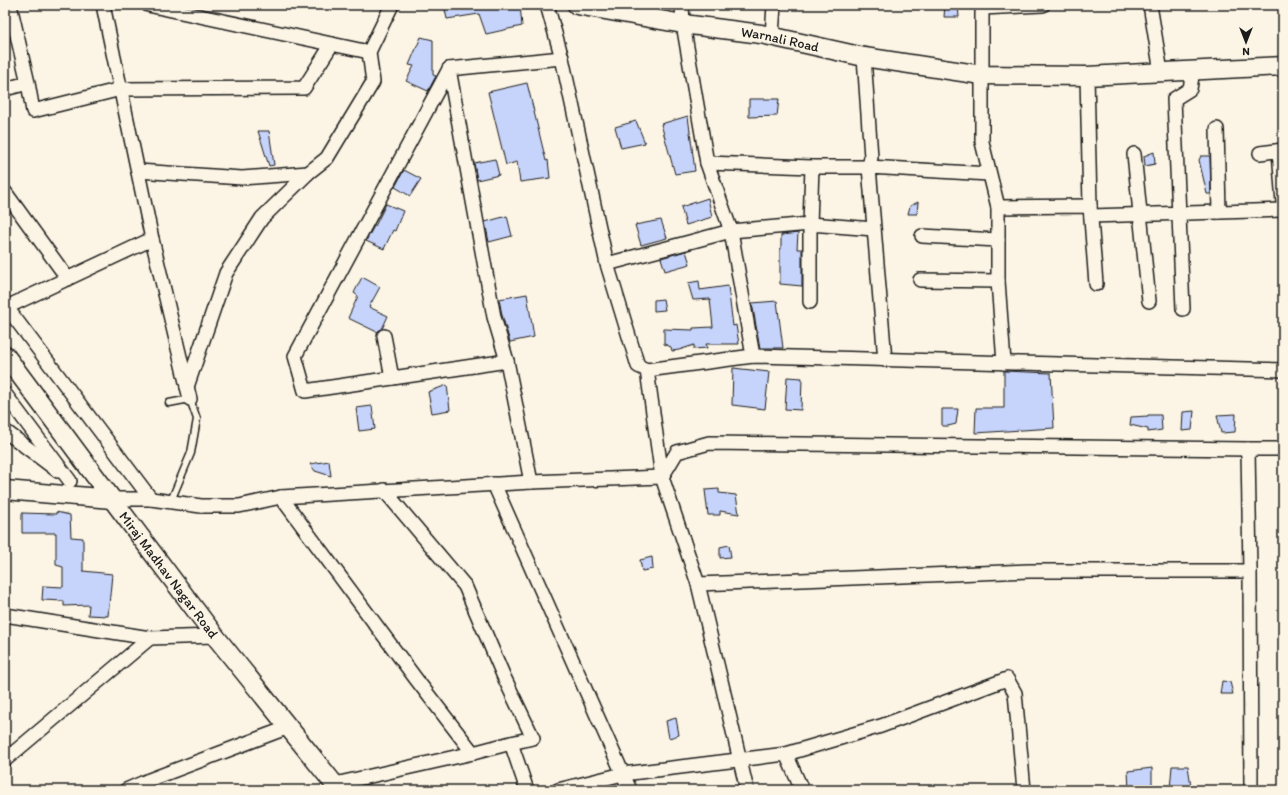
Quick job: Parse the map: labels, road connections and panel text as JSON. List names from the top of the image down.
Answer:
{
  "streets": {
    "main road": ["Warnali Road", "Miraj Madhav Nagar Road"]
  },
  "north": "bottom"
}
